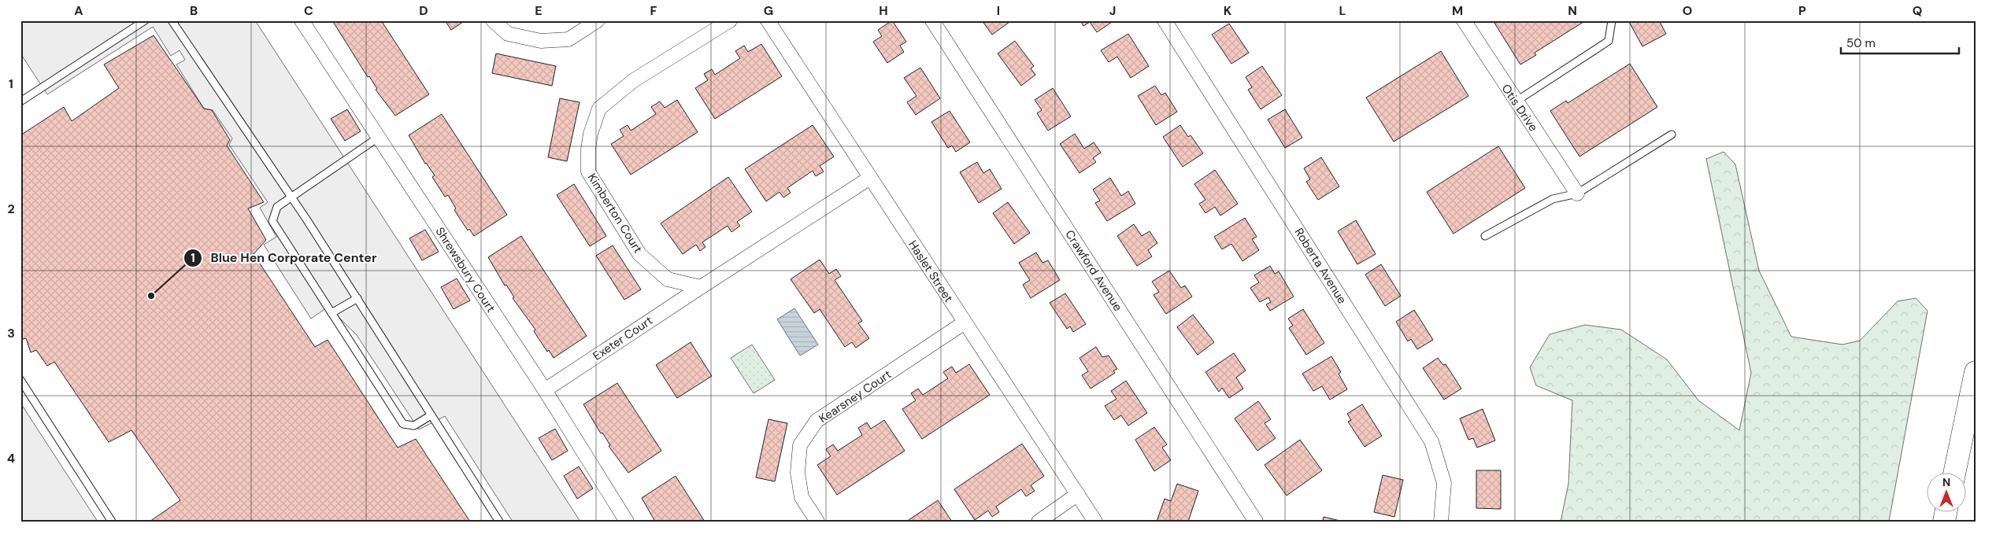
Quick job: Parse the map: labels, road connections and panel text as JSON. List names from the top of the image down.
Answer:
{
  "streets": {
    "street": [
      "Otis Drive",
      "Kimberton Court",
      "Roberta Avenue",
      "Shrewsbury Court",
      "Crawford Avenue",
      "Haslet Street",
      "Exeter Court",
      "Kearsney Court"
    ]
  },
  "crossings": [
    ["Kimberton Court", "Exeter Court"],
    ["Shrewsbury Court", "Exeter Court"],
    ["Haslet Street", "Kearsney Court"]
  ],
  "places": ["Blue Hen Corporate Center"],
  "scale_bar": "50 m",
  "north": "top",
  "grid": {
    "columns": [
      "A",
      "B",
      "C",
      "D",
      "E",
      "F",
      "G",
      "H",
      "I",
      "J",
      "K",
      "L",
      "M",
      "N",
      "O",
      "P",
      "Q"
    ],
    "rows": [
      "1",
      "2",
      "3",
      "4"
    ]
  }
}
